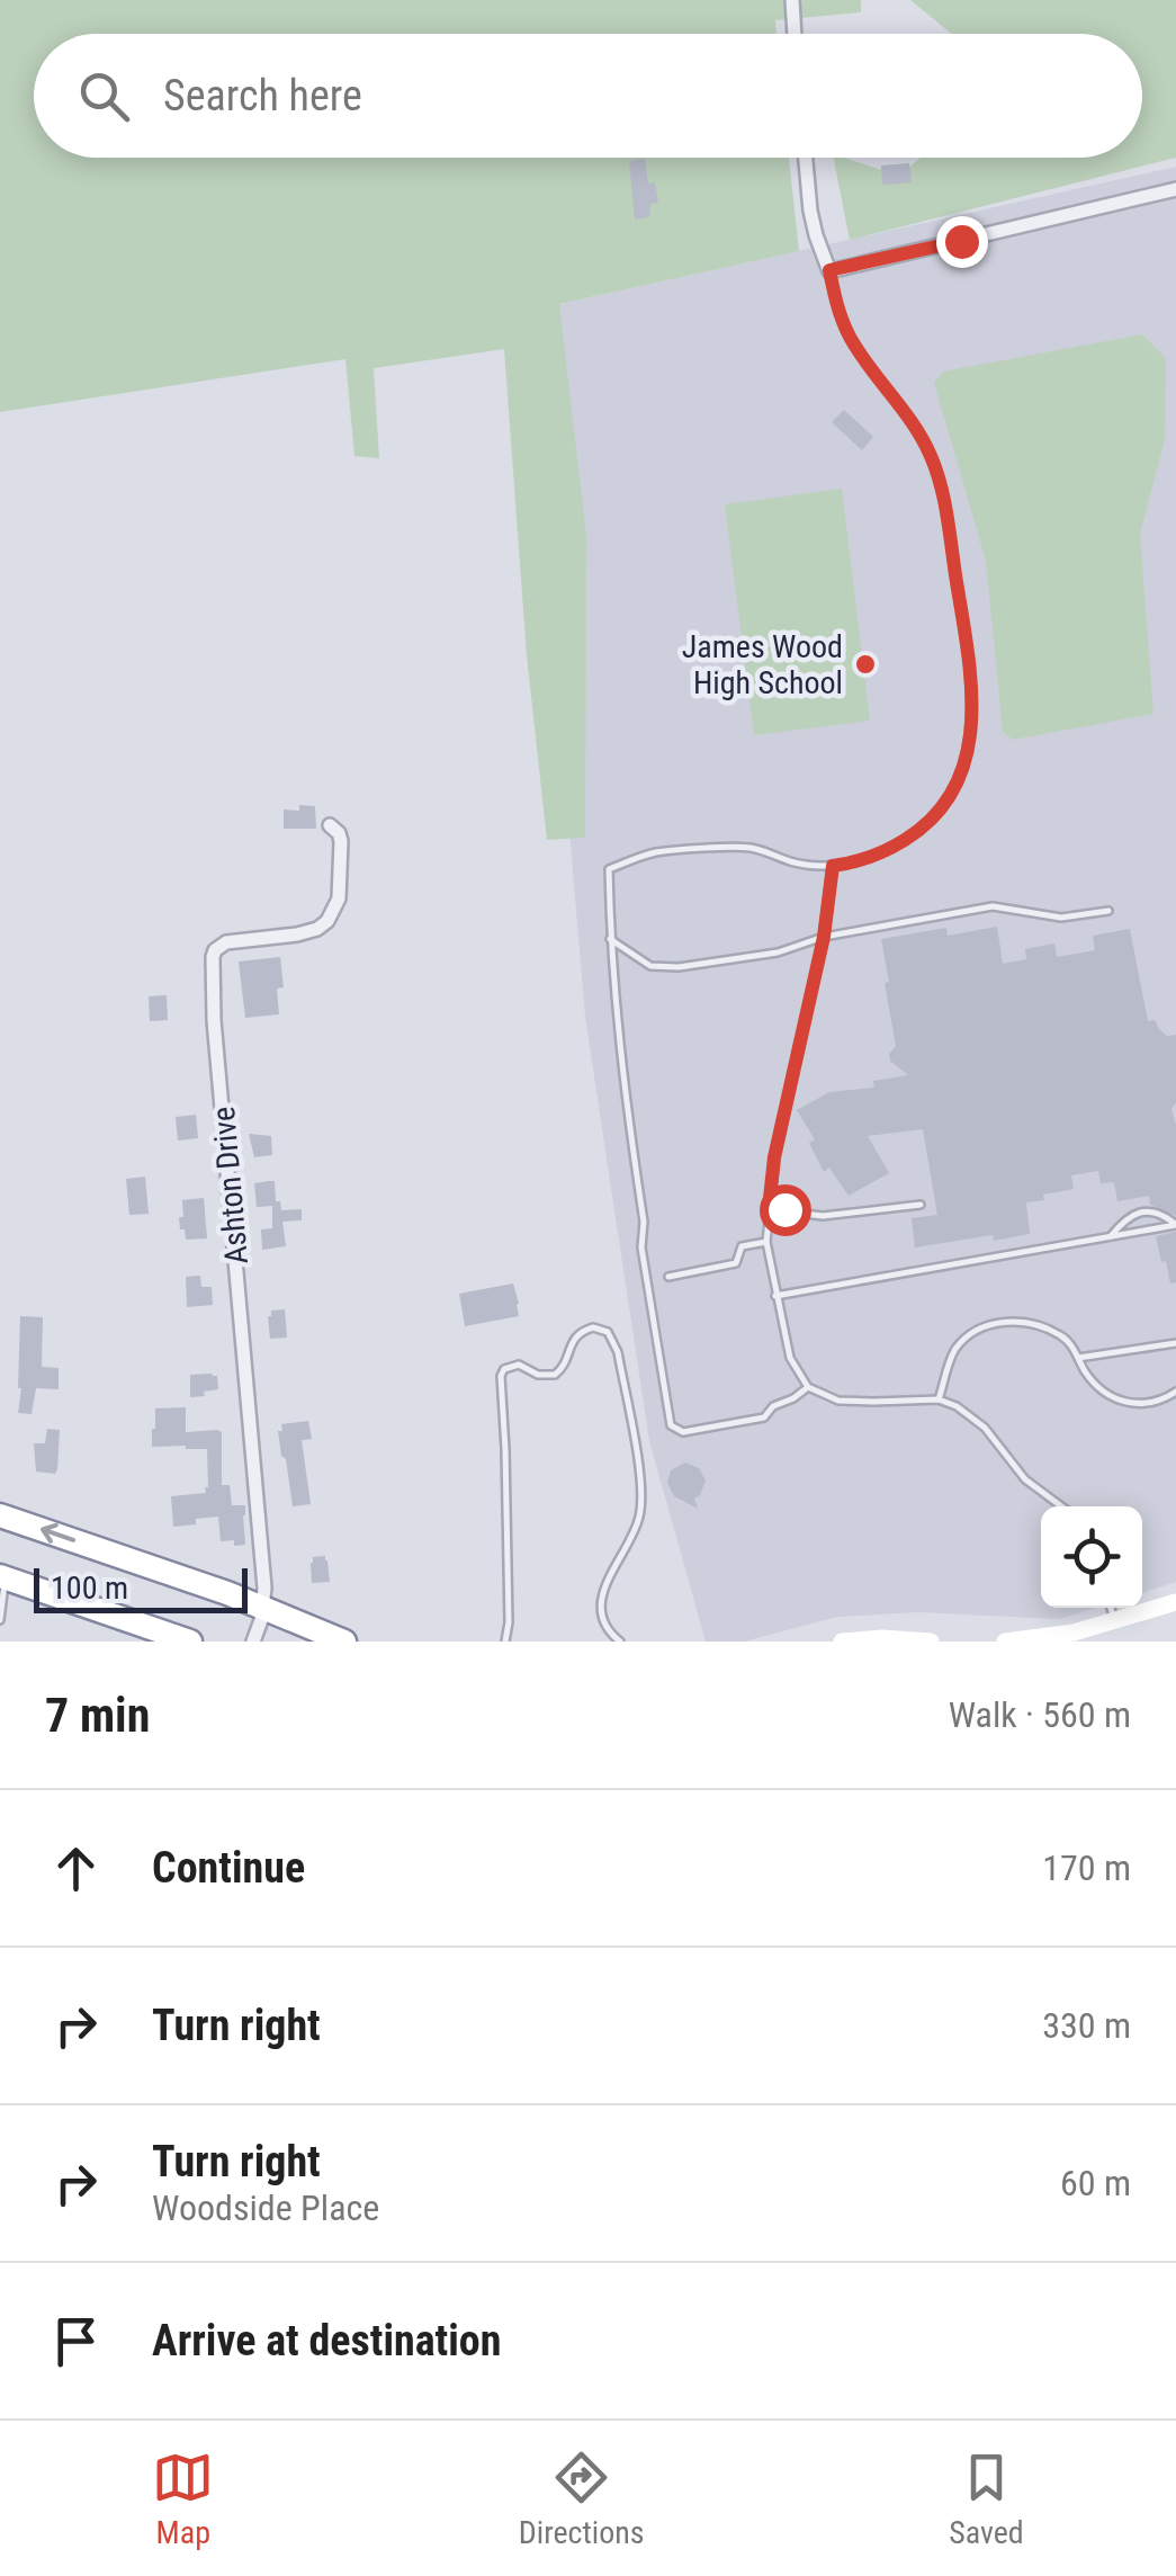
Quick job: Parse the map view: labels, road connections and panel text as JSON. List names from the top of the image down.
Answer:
{
  "streets": {
    "street": ["Ashton Drive"]
  },
  "places": ["James Wood High School"],
  "scale_bar": "100 m",
  "page": {
    "search": "Search here",
    "scale": "100 m",
    "heading": ["7 min", "Walk · 560 m"],
    "list": [
      ["Continue", "170 m"],
      ["Turn right", "330 m"],
      ["Turn right", "Woodside Place", "60 m"],
      "Arrive at destination"
    ],
    "nav": ["Map", "Directions", "Saved"]
  }
}
